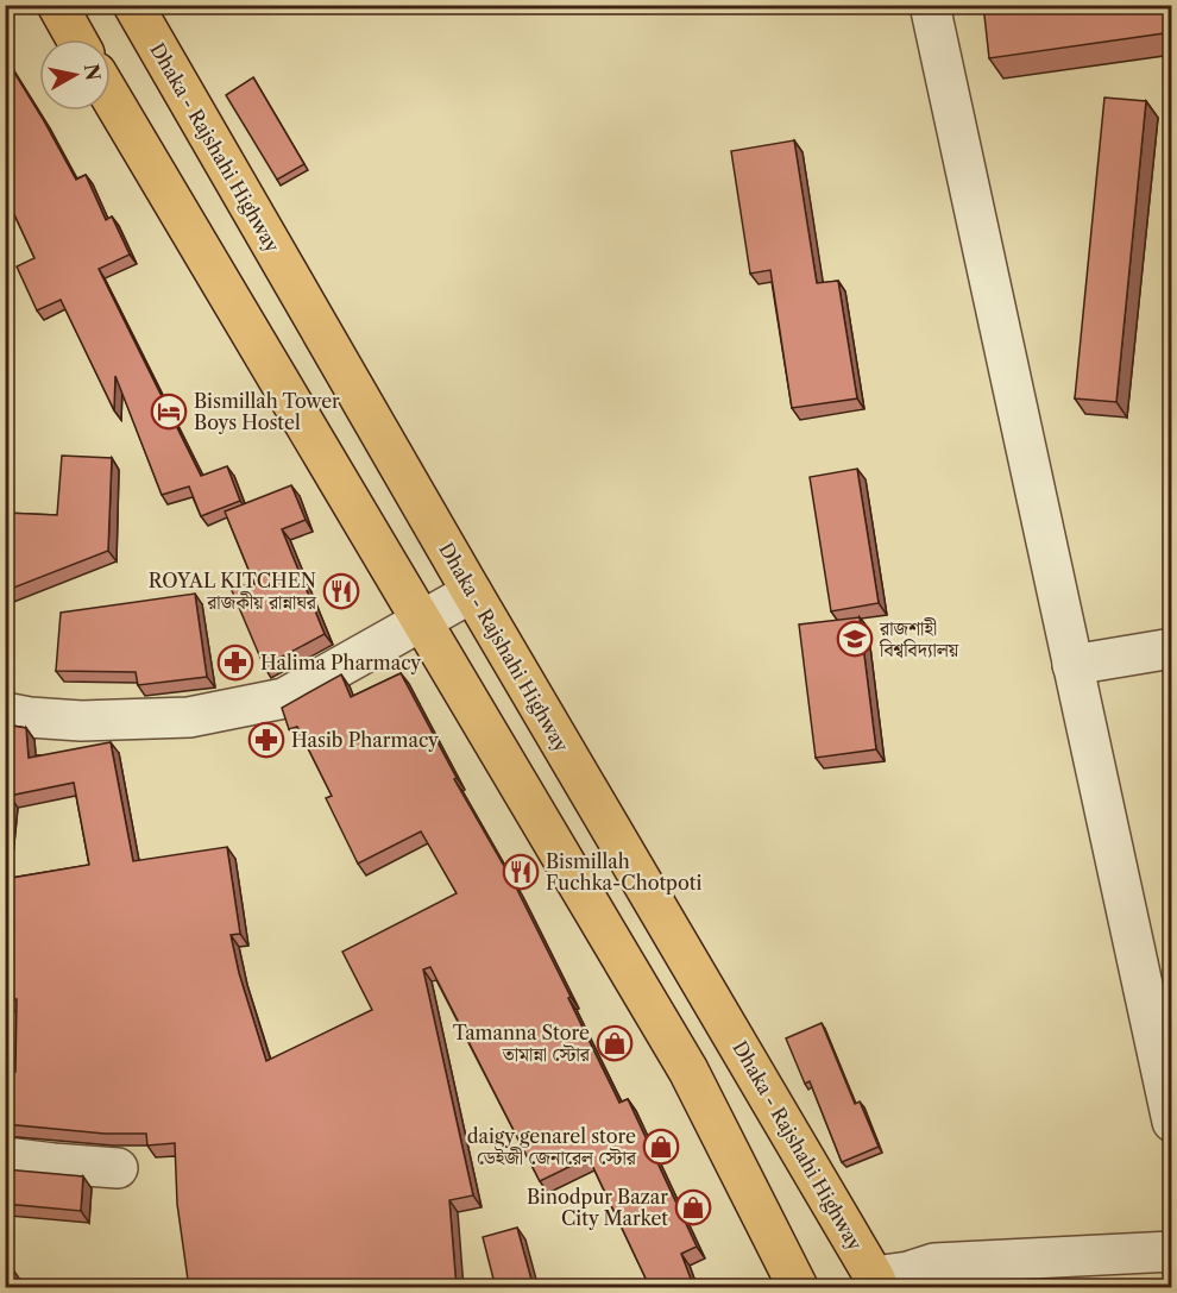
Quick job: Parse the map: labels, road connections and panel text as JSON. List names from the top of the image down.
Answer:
{
  "streets": {
    "highway": ["Dhaka - Rajshahi Highway"]
  },
  "places": {
    "hotel": ["Bismillah Tower Boys Hostel"],
    "restaurant": ["ROYAL KITCHEN রাজকীয় রান্নাঘর", "Bismillah Fuchka-Chotpoti"],
    "school or university": ["রাজশাহী বিশ্ববিদ্যালয়"],
    "pharmacy": ["Halima Pharmacy", "Hasib Pharmacy"],
    "shop": ["Tamanna Store তামান্না স্টোর", "daigy genarel store ডেইজী জেনারেল স্টোর", "Binodpur Bazar City Market"]
  },
  "north": "right"
}
